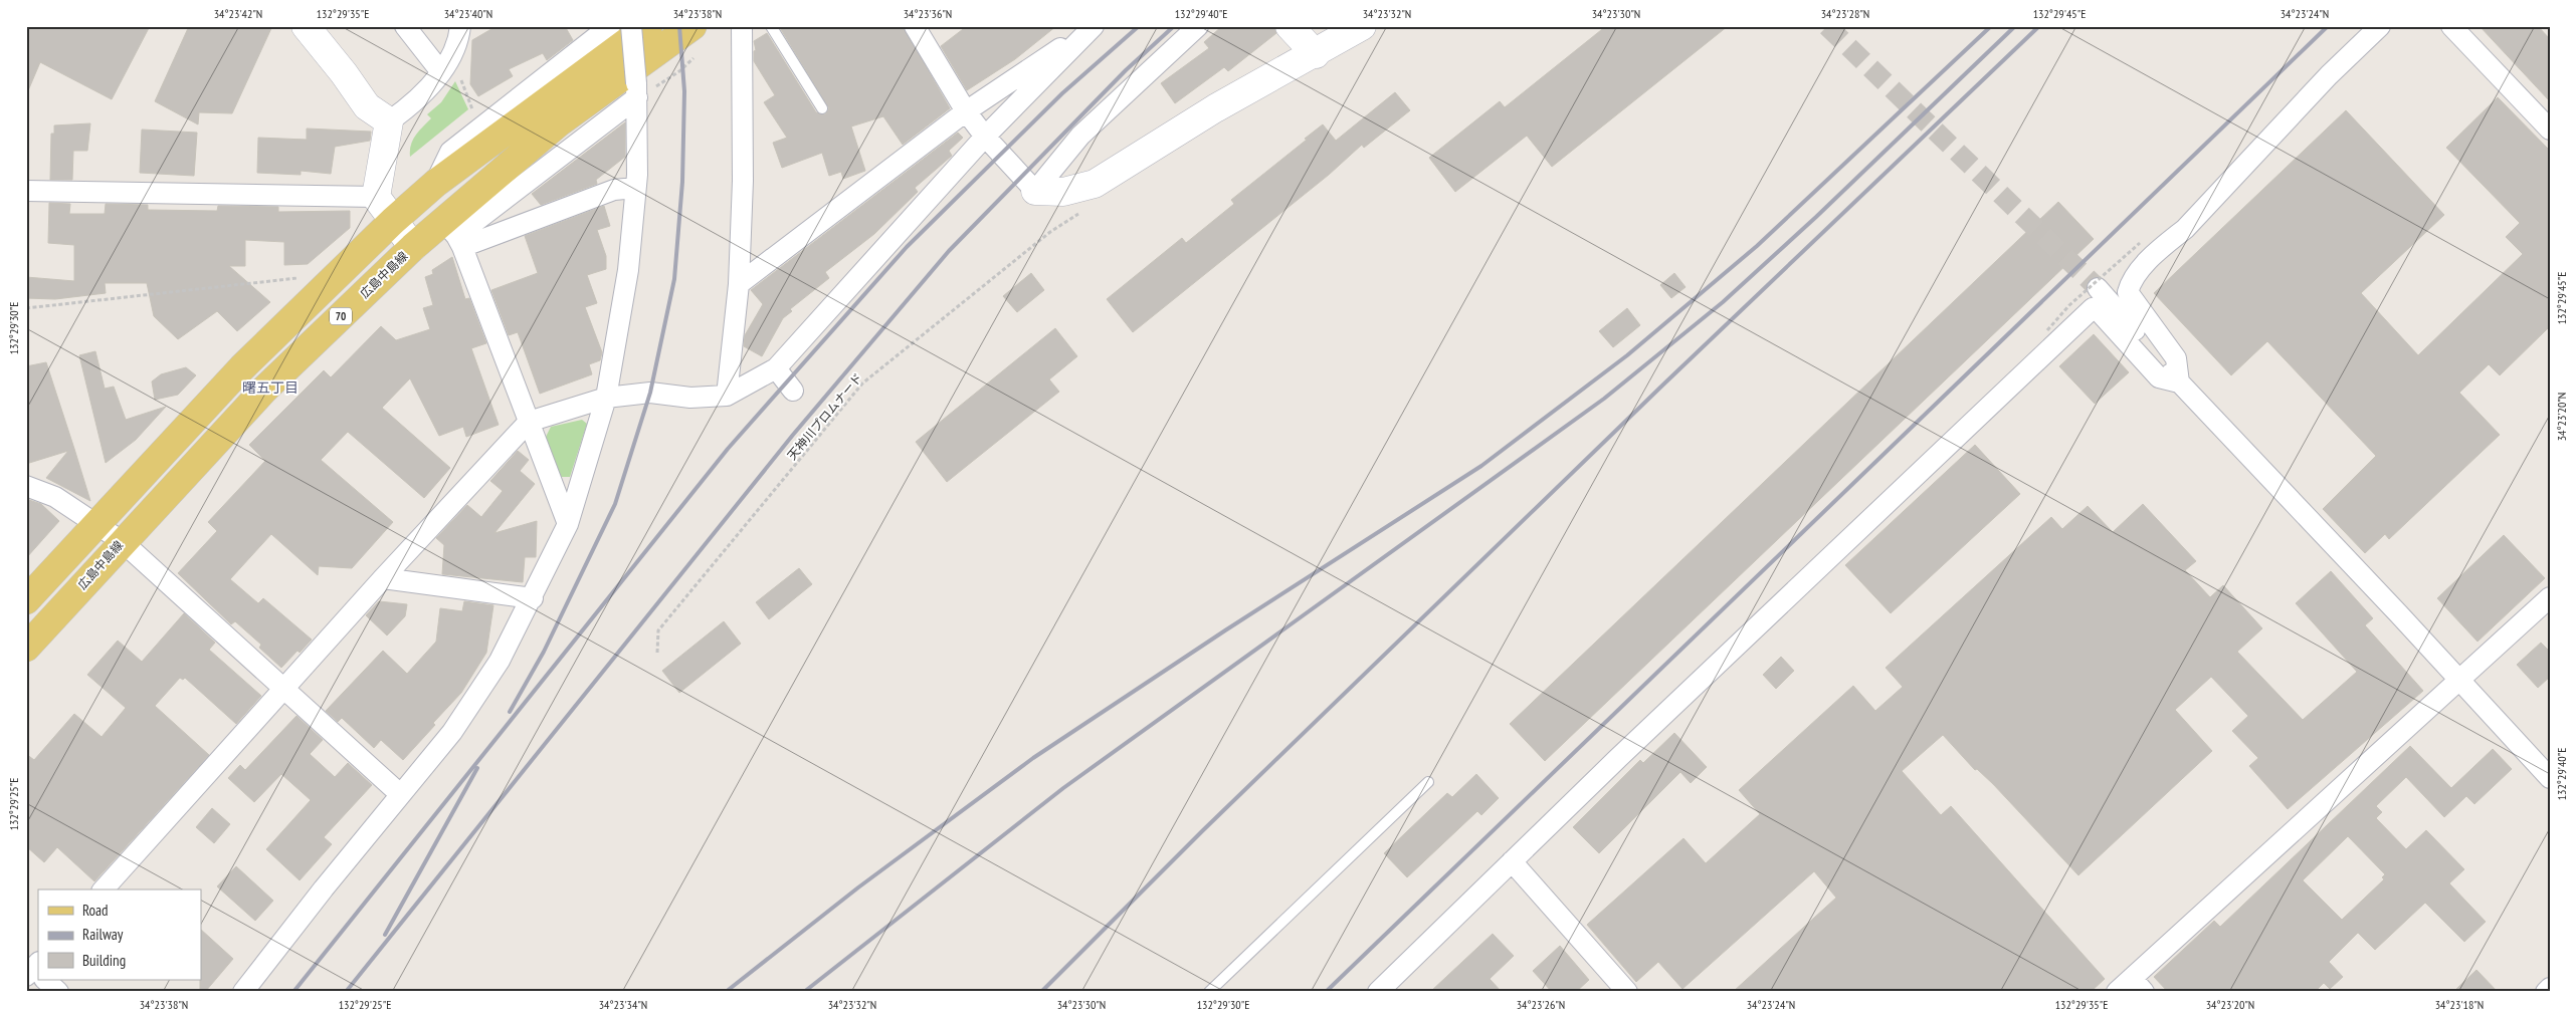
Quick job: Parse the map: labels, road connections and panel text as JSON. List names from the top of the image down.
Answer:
{
  "streets": {
    "main road": ["広島中島線", "70"],
    "path": ["天神川プロムナード"]
  },
  "districts": ["曙五丁目"],
  "legend": ["Road", "Railway", "Building"],
  "coordinates": [
    "34°23'42\"N",
    "132°29'35\"E",
    "34°23'40\"N",
    "34°23'38\"N",
    "34°23'36\"N",
    "132°29'40\"E",
    "34°23'32\"N",
    "34°23'30\"N",
    "34°23'28\"N",
    "132°29'45\"E",
    "34°23'24\"N",
    "132°29'30\"E",
    "34°23'20\"N",
    "132°29'25\"E",
    "34°23'34\"N",
    "34°23'26\"N",
    "34°23'18\"N"
  ]
}
